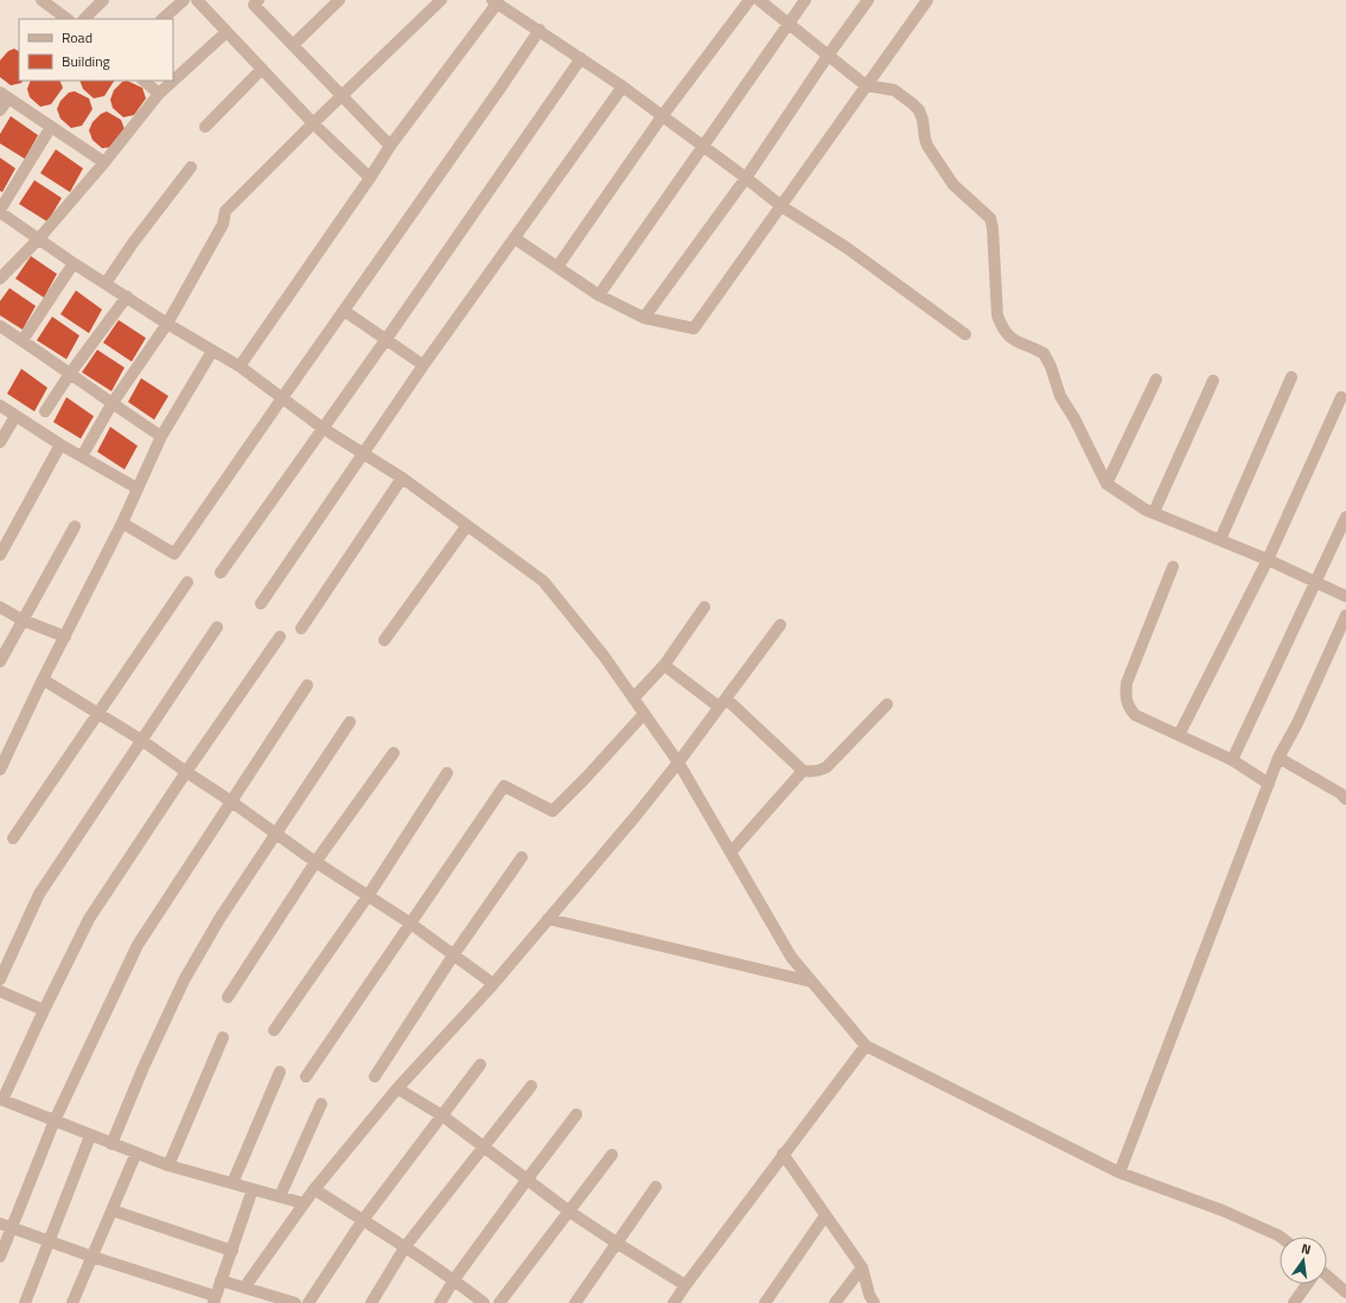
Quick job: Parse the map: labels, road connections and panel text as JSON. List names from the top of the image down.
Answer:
{
  "legend": ["Road", "Building"],
  "north": "top"
}
